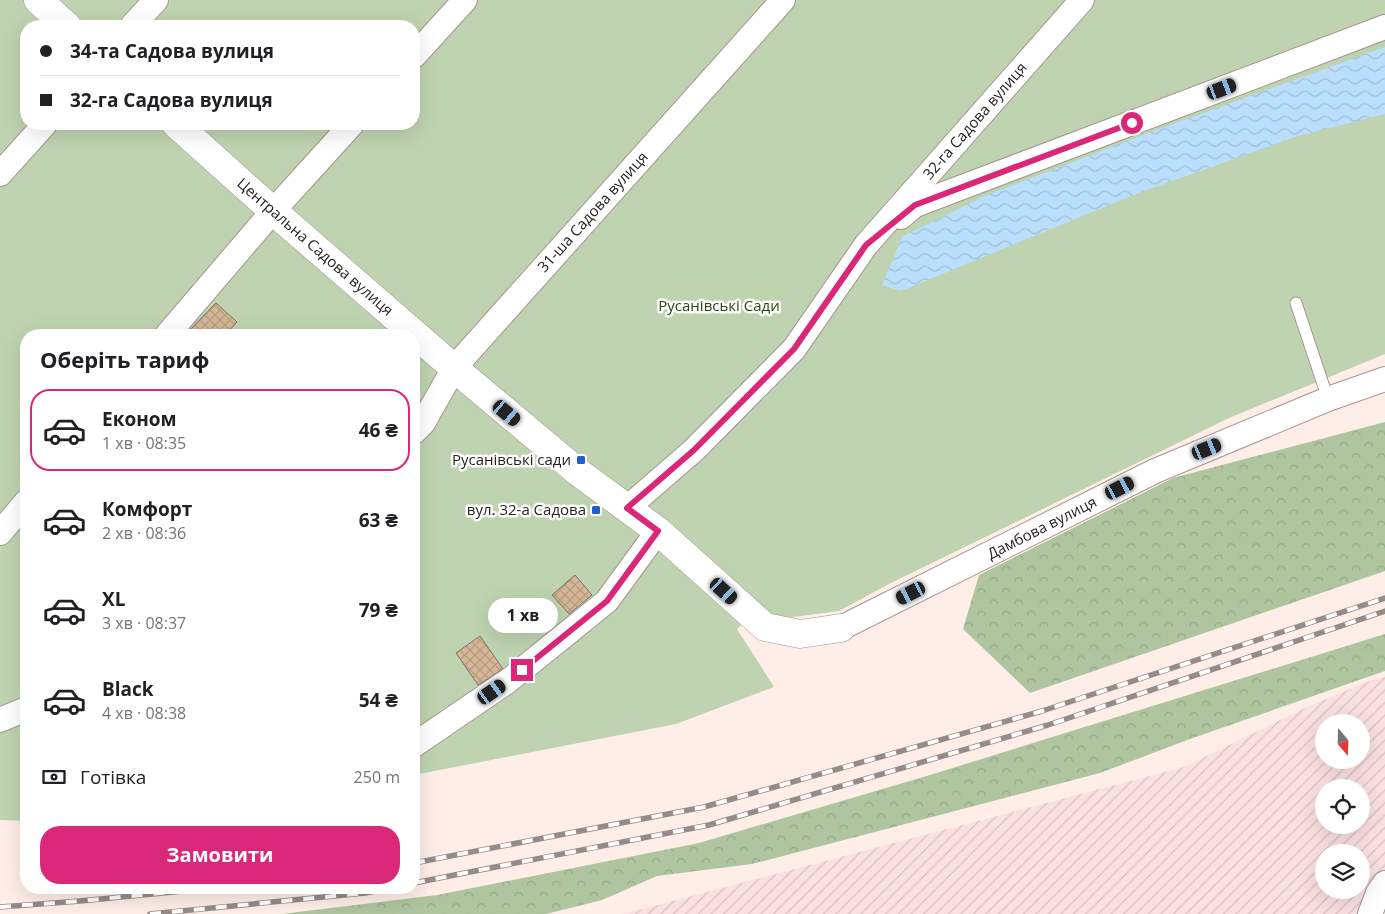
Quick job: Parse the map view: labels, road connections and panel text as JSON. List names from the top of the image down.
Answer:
{
  "streets": {
    "street": [
      "32-га Садова вулиця",
      "31-ша Садова вулиця",
      "Центральна Садова вулиця",
      "Дамбова вулиця"
    ]
  },
  "crossings": [
    ["32-га Садова вулиця", "Центральна Садова вулиця"],
    ["31-ша Садова вулиця", "Центральна Садова вулиця"],
    ["Центральна Садова вулиця", "Дамбова вулиця"]
  ],
  "parks": ["Русанівські Сади"],
  "places": {
    "transit": ["Русанівські сади", "вул. 32-а Садова"]
  },
  "north": "bottom",
  "page": {
    "banner": ["34-та Садова вулиця", "32-га Садова вулиця"],
    "heading": "Оберіть тариф",
    "list": [
      {
        "name": "Економ",
        "note": "1 хв · 08:35",
        "value": "46 ₴"
      },
      {
        "name": "Комфорт",
        "note": "2 хв · 08:36",
        "value": "63 ₴"
      },
      {
        "name": "XL",
        "note": "3 хв · 08:37",
        "value": "79 ₴"
      },
      {
        "name": "Black",
        "note": "4 хв · 08:38",
        "value": "54 ₴"
      }
    ],
    "bubble": "1 хв",
    "pay": ["Готівка", "250 m"],
    "buttons": "Замовити"
  }
}
